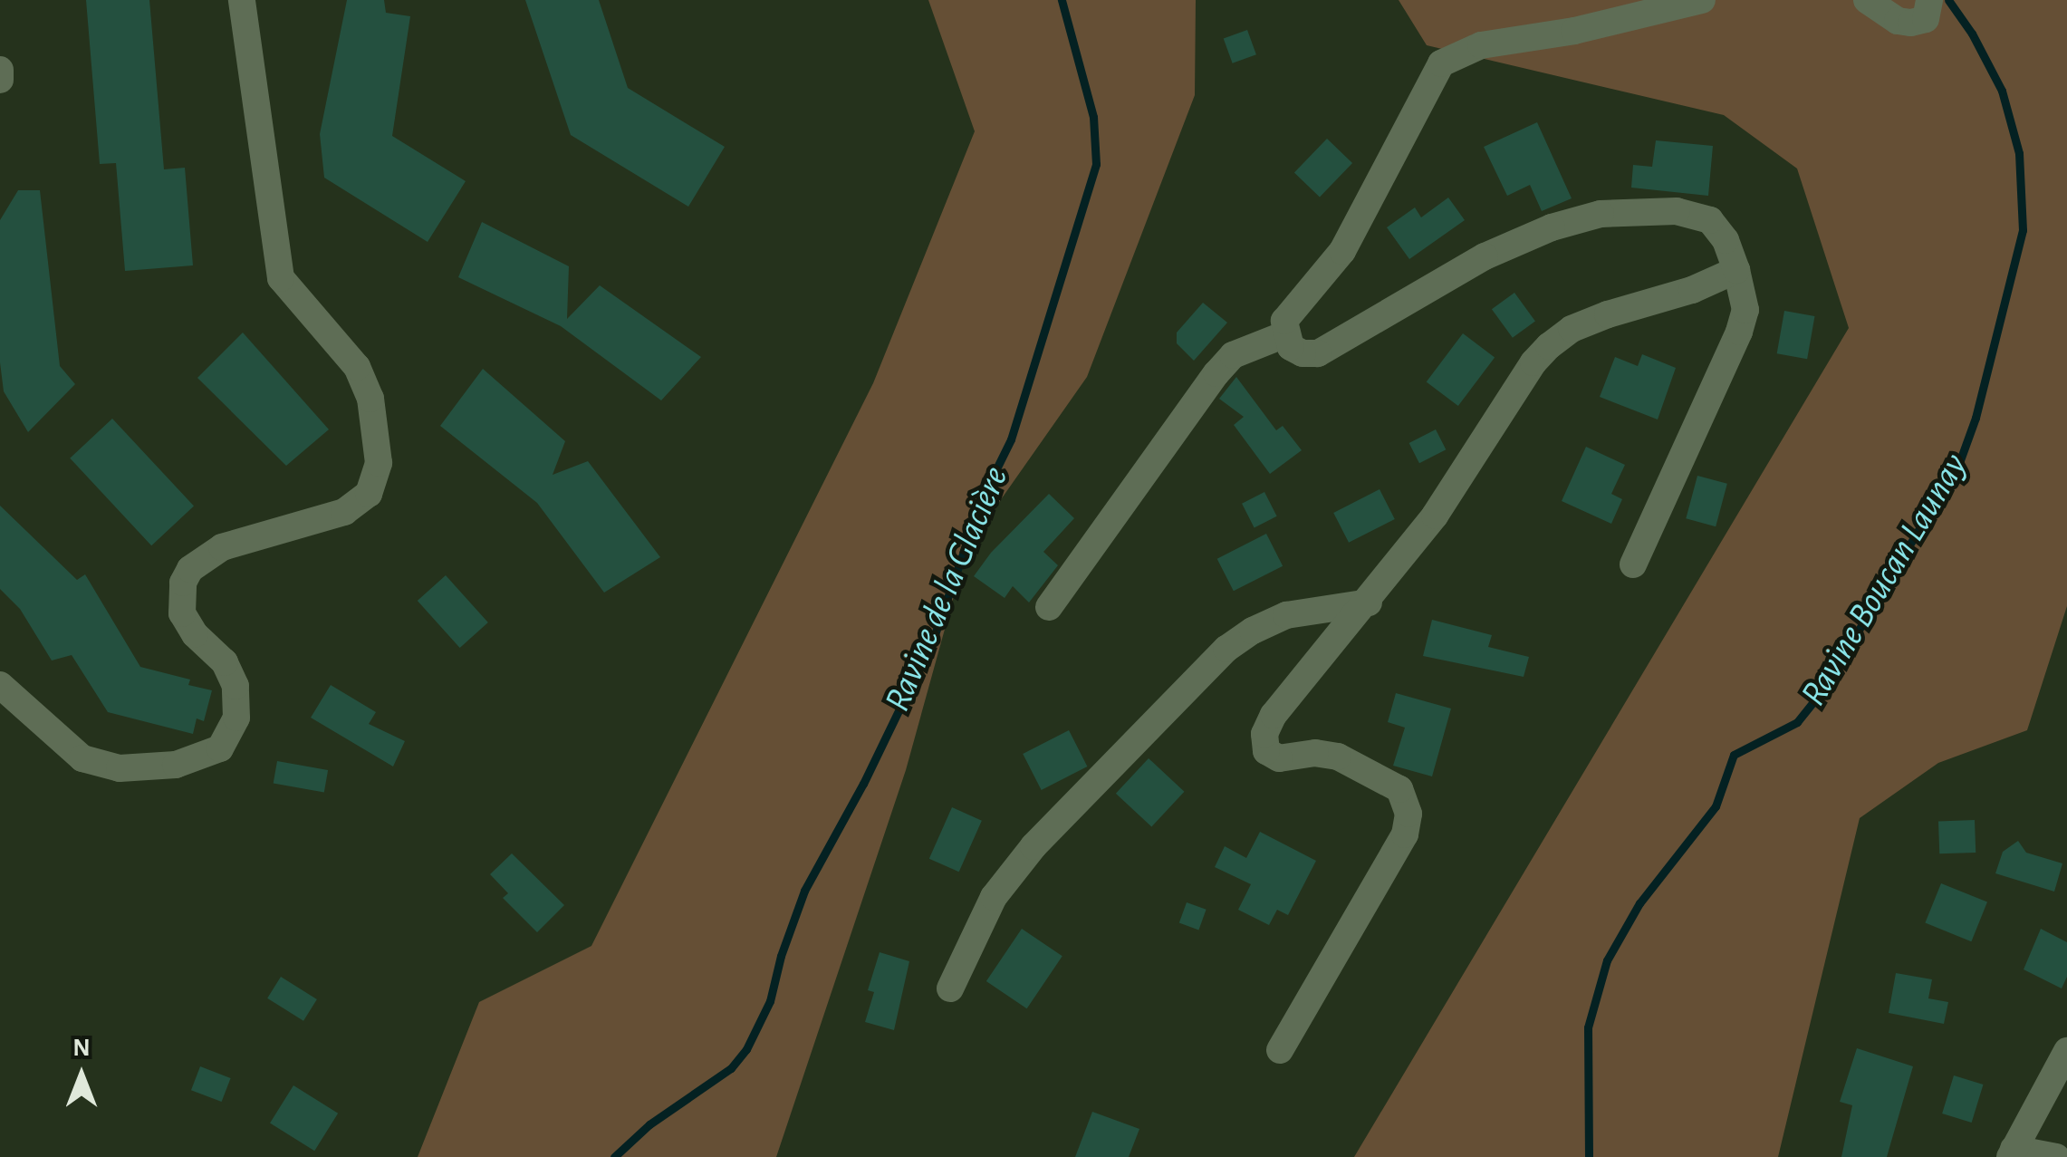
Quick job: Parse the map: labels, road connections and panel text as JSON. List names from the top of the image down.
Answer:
{
  "water": ["Ravine Boucan Launay", "Ravine de la Glacière"],
  "north": "top"
}
